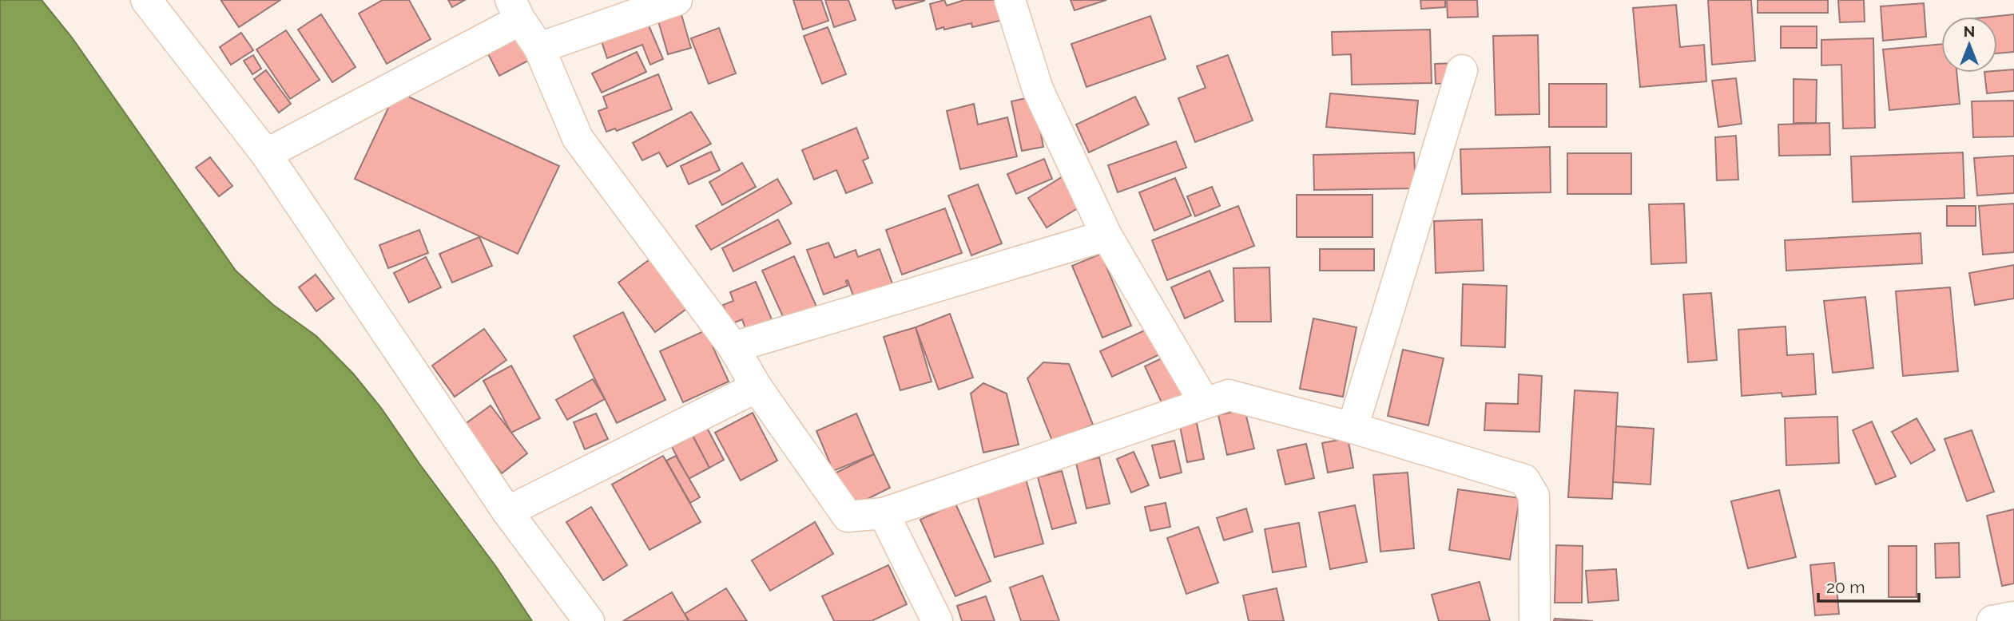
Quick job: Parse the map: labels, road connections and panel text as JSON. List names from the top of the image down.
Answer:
{
  "scale_bar": "20 m",
  "north": "top"
}
